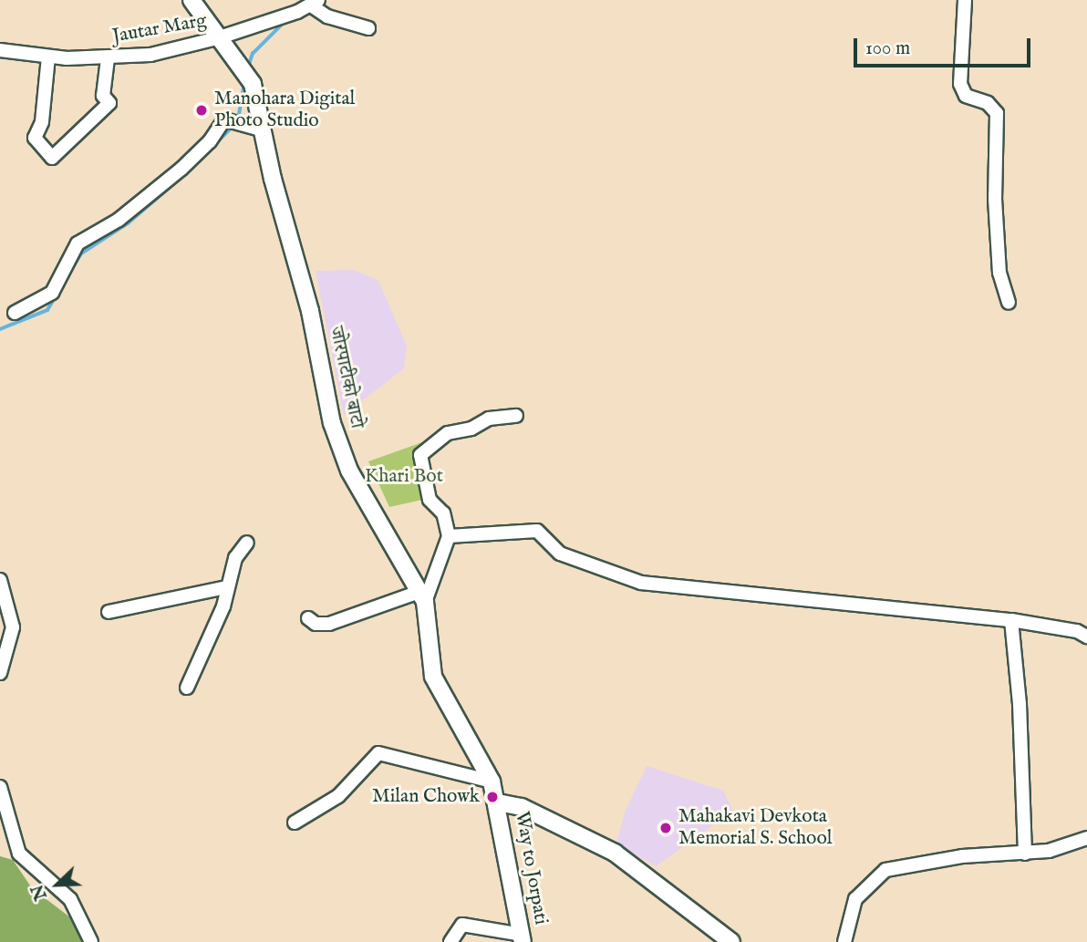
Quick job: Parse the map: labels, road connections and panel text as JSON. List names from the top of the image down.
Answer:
{
  "streets": {
    "street": ["Jautar Marg", "जोरपाटीको बाटो", "Way to Jorpati"]
  },
  "crossings": [
    ["Jautar Marg", "जोरपाटीको बाटो"],
    ["जोरपाटीको बाटो", "Way to Jorpati"]
  ],
  "parks": ["Khari Bot"],
  "places": ["Manohara Digital Photo Studio", "Milan Chowk", "Mahakavi Devkota Memorial S. School"],
  "scale_bar": "100 m",
  "north": "bottom left"
}
